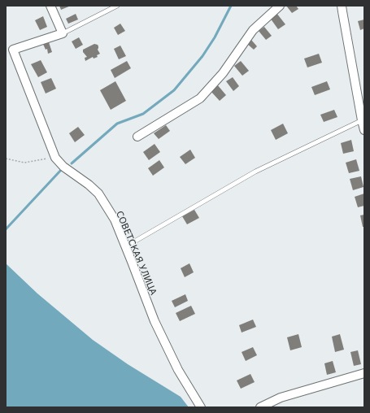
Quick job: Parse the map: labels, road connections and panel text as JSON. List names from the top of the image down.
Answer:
{
  "streets": {
    "street": ["СОВЕТСКАЯ УЛИЦА"]
  }
}
